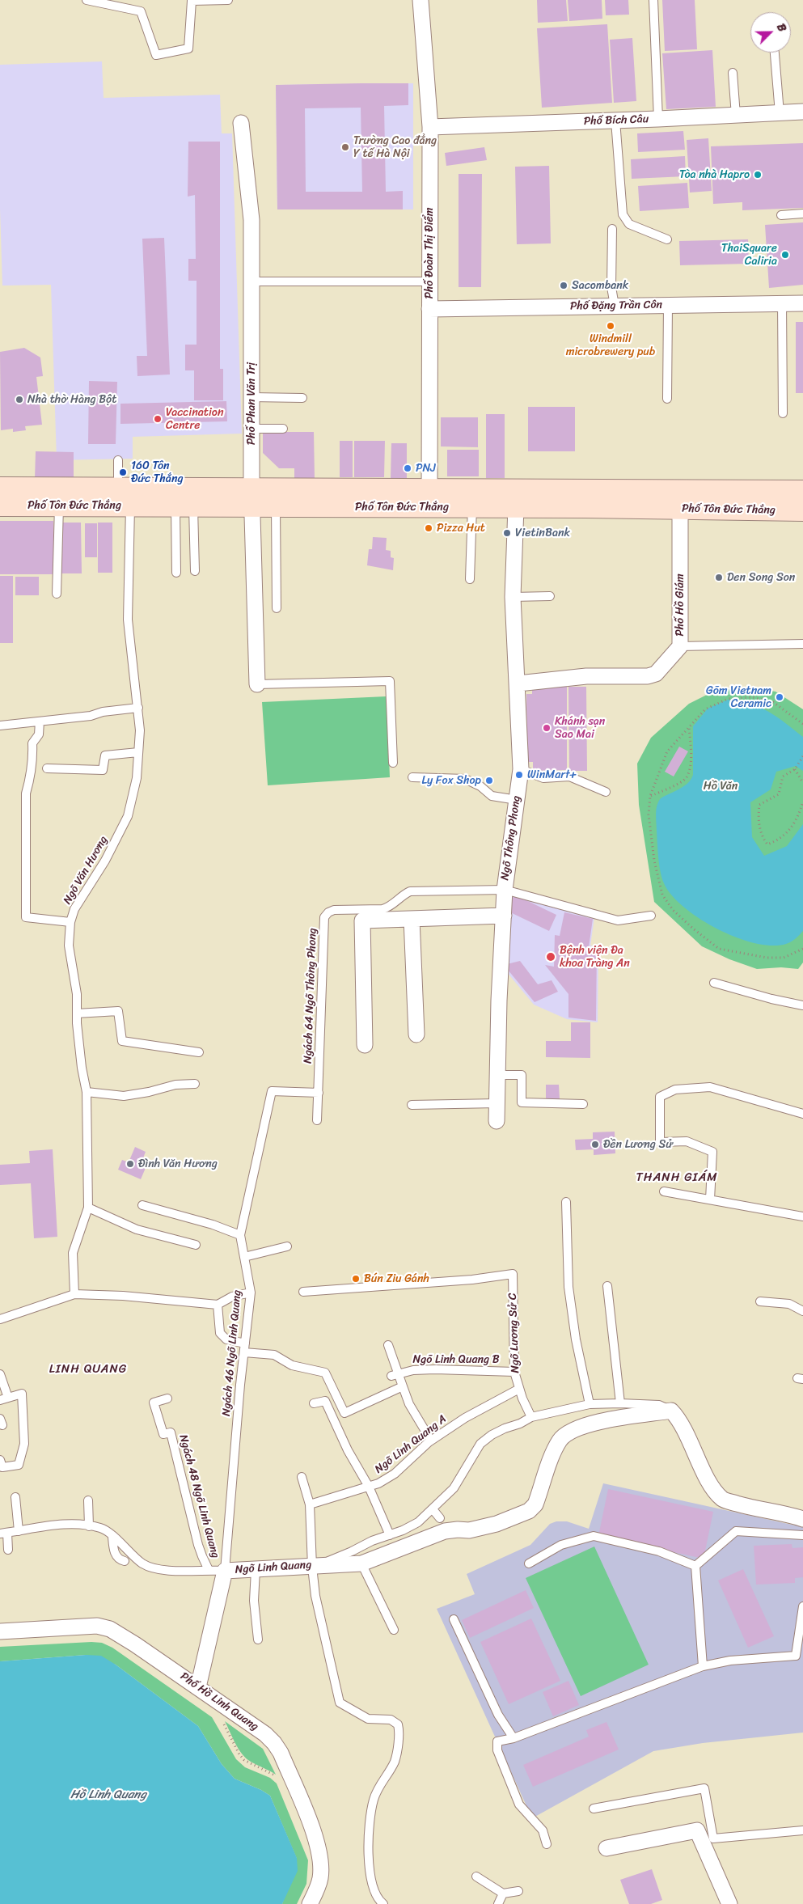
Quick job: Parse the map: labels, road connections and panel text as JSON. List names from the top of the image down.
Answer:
{
  "streets": {
    "main road": ["Phố Tôn Đức Thắng"],
    "street": [
      "Phố Bích Câu",
      "Phố Đoàn Thị Điểm",
      "Phố Đặng Trần Côn",
      "Phố Phan Văn Trị",
      "Phố Hồ Giám",
      "Ngõ Thông Phong",
      "Ngõ Linh Quang",
      "Phố Hồ Linh Quang"
    ],
    "lane": [
      "Ngõ Văn Hương",
      "Ngách 64 Ngõ Thông Phong",
      "Ngõ Lương Sử C",
      "Ngách 46 Ngõ Linh Quang",
      "Ngõ Linh Quang B",
      "Ngõ Linh Quang A",
      "Ngách 48 Ngõ Linh Quang"
    ]
  },
  "crossings": [
    ["Phố Bích Câu", "Phố Đoàn Thị Điểm"],
    ["Phố Đoàn Thị Điểm", "Phố Đặng Trần Côn"],
    ["Phố Đoàn Thị Điểm", "Phố Tôn Đức Thắng"],
    ["Phố Phan Văn Trị", "Phố Tôn Đức Thắng"],
    ["Phố Tôn Đức Thắng", "Phố Hồ Giám"],
    ["Phố Tôn Đức Thắng", "Ngõ Thông Phong"],
    ["Phố Tôn Đức Thắng", "Ngõ Văn Hương"],
    ["Phố Hồ Giám", "Ngõ Thông Phong"],
    ["Ngõ Thông Phong", "Ngách 64 Ngõ Thông Phong"],
    ["Ngách 64 Ngõ Thông Phong", "Ngách 46 Ngõ Linh Quang"],
    ["Ngõ Lương Sử C", "Ngõ Linh Quang B"],
    ["Ngõ Lương Sử C", "Ngõ Linh Quang A"],
    ["Ngõ Lương Sử C", "Ngõ Linh Quang"],
    ["Ngách 46 Ngõ Linh Quang", "Ngõ Linh Quang"],
    ["Ngách 48 Ngõ Linh Quang", "Ngõ Linh Quang"]
  ],
  "districts": ["THANH GIÁM", "LINH QUANG"],
  "water": ["Hồ Linh Quang"],
  "parks": ["Hồ Văn"],
  "places": [
    "Trường Cao đẳng Y tế Hà Nội",
    "Tòa nhà Hapro",
    "ThaiSquare Caliria",
    "Sacombank",
    "Windmill microbrewery pub",
    "Nhà thờ Hàng Bột",
    "Vaccination Centre",
    "PNJ",
    "160 Tôn Đức Thắng",
    "Pizza Hut",
    "VietinBank",
    "Den Song Son",
    "Gõm Vietnam Ceramic",
    "Khánh sạn Sao Mai",
    "WinMart+",
    "Ly Fox Shop",
    "Bệnh viện Đa khoa Tràng An",
    "Đền Lương Sử",
    "Đình Văn Hương",
    "Bún Ziu Gánh"
  ],
  "north": "top right"
}
